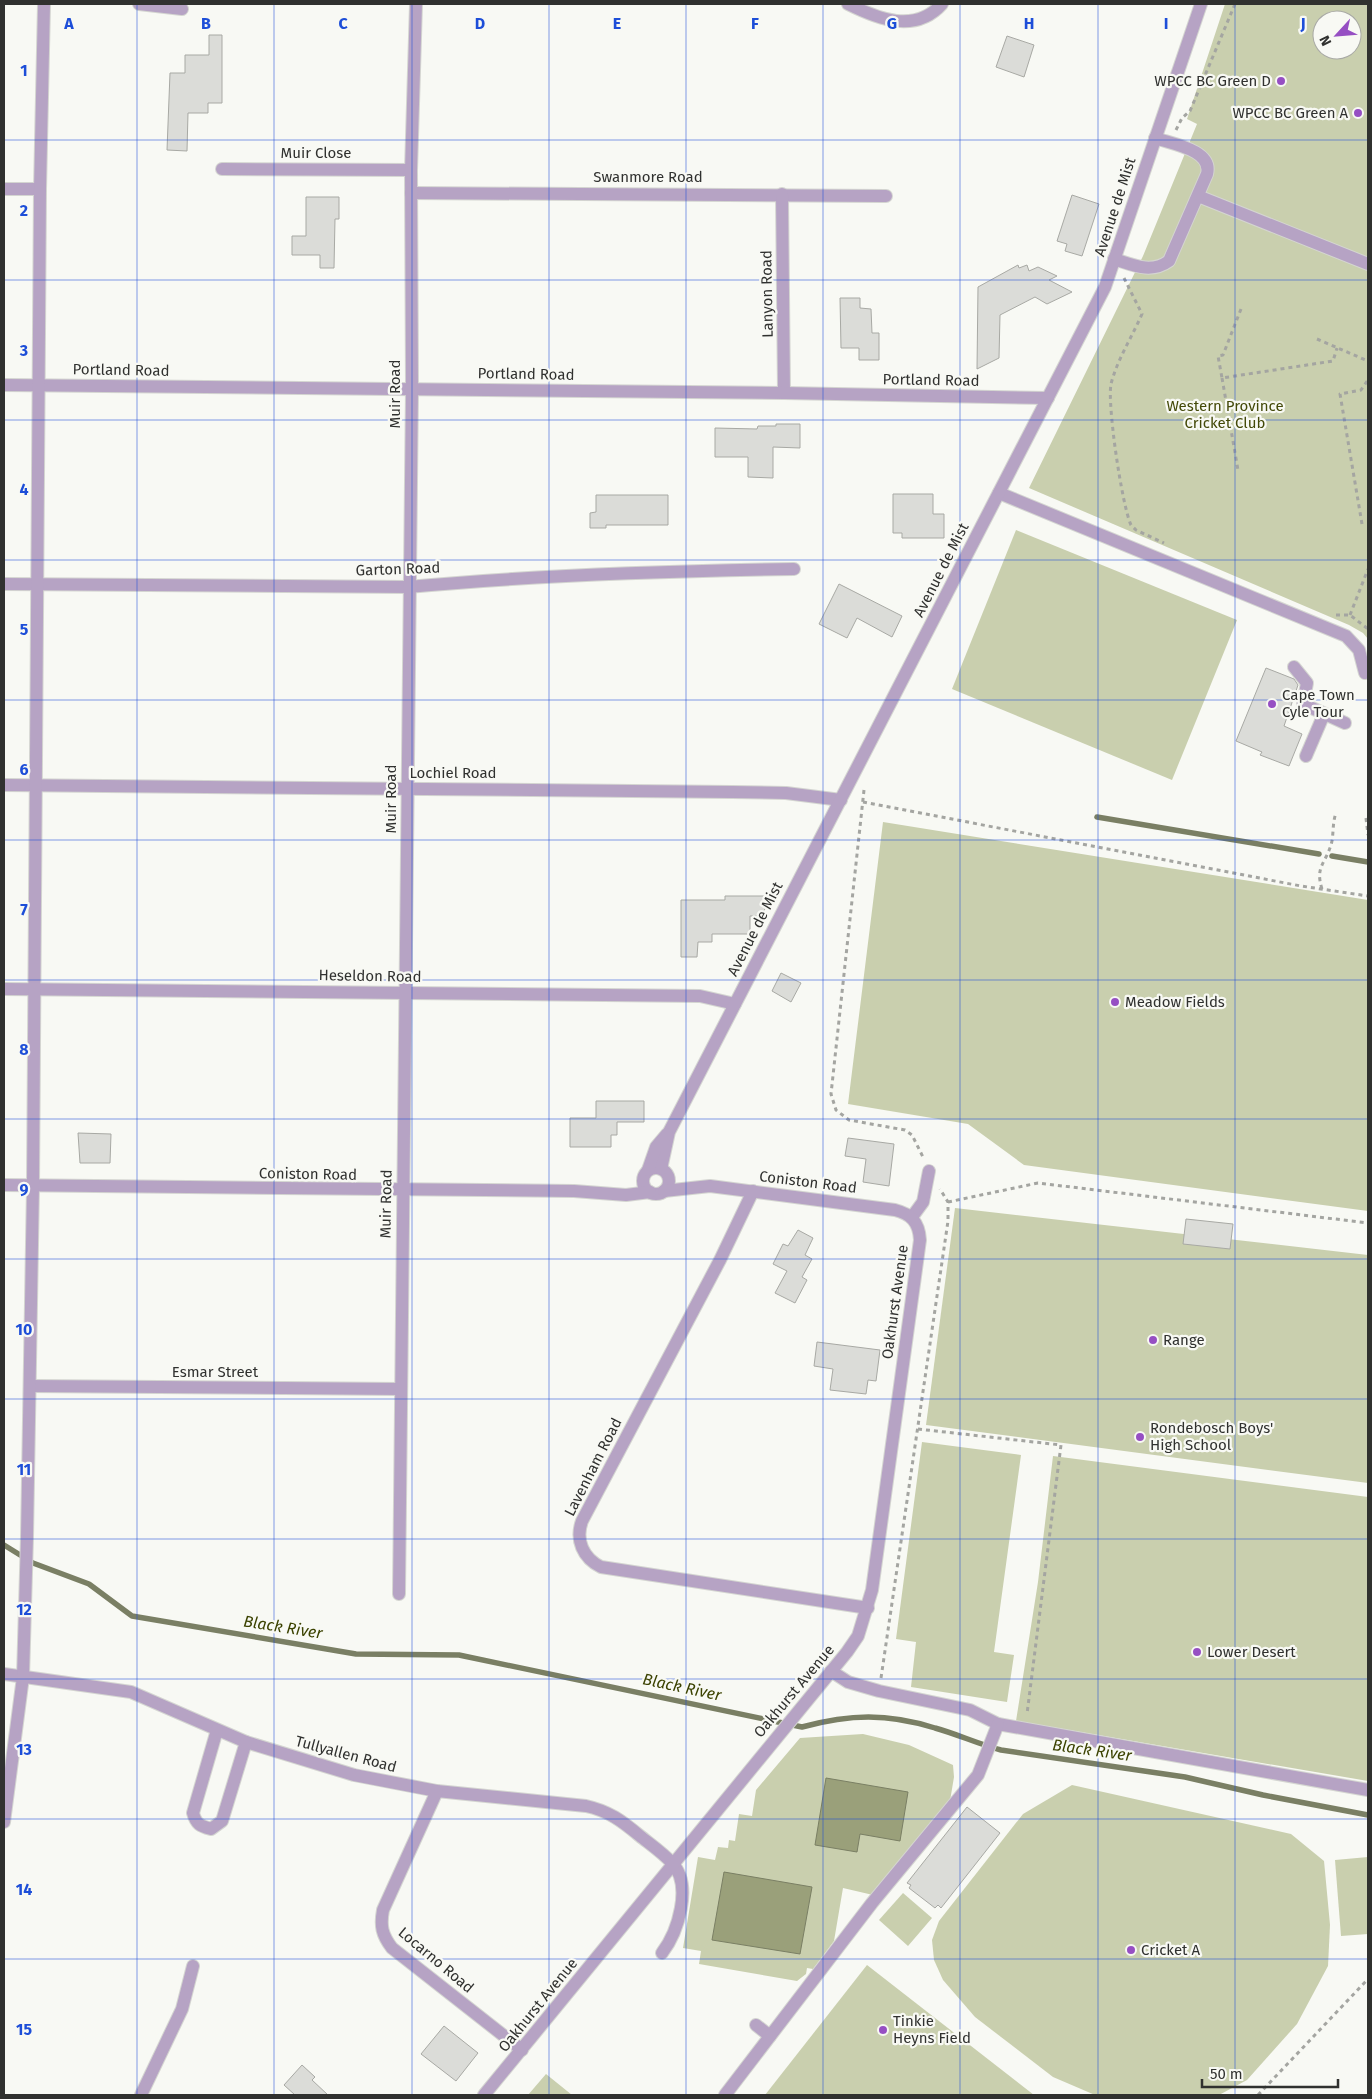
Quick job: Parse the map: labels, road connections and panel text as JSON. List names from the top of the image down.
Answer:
{
  "streets": {
    "street": [
      "Muir Close",
      "Swanmore Road",
      "Avenue de Mist",
      "Lanyon Road",
      "Portland Road",
      "Muir Road",
      "Garton Road",
      "Lochiel Road",
      "Heseldon Road",
      "Coniston Road",
      "Oakhurst Avenue",
      "Esmar Street",
      "Lavenham Road",
      "Tullyallen Road",
      "Locarno Road"
    ]
  },
  "crossings": [
    ["Muir Close", "Muir Road"],
    ["Swanmore Road", "Lanyon Road"],
    ["Swanmore Road", "Muir Road"],
    ["Avenue de Mist", "Portland Road"],
    ["Avenue de Mist", "Lochiel Road"],
    ["Avenue de Mist", "Heseldon Road"],
    ["Avenue de Mist", "Coniston Road"],
    ["Lanyon Road", "Portland Road"],
    ["Portland Road", "Muir Road"],
    ["Muir Road", "Garton Road"],
    ["Muir Road", "Lochiel Road"],
    ["Muir Road", "Heseldon Road"],
    ["Muir Road", "Coniston Road"],
    ["Muir Road", "Esmar Street"],
    ["Coniston Road", "Oakhurst Avenue"],
    ["Coniston Road", "Lavenham Road"],
    ["Oakhurst Avenue", "Lavenham Road"],
    ["Oakhurst Avenue", "Tullyallen Road"],
    ["Oakhurst Avenue", "Locarno Road"],
    ["Tullyallen Road", "Locarno Road"]
  ],
  "water": ["Black River"],
  "parks": ["Western Province Cricket Club"],
  "places": [
    "WPCC BC Green D",
    "WPCC BC Green A",
    "Cape Town Cyle Tour",
    "Meadow Fields",
    "Range",
    "Rondebosch Boys' High School",
    "Lower Desert",
    "Cricket A",
    "Tinkie Heyns Field"
  ],
  "scale_bar": "50 m",
  "north": "bottom left",
  "grid": {
    "columns": [
      "A",
      "B",
      "C",
      "D",
      "E",
      "F",
      "G",
      "H",
      "I",
      "J"
    ],
    "rows": [
      "1",
      "2",
      "3",
      "4",
      "5",
      "6",
      "7",
      "8",
      "9",
      "10",
      "11",
      "12",
      "13",
      "14",
      "15"
    ]
  }
}
